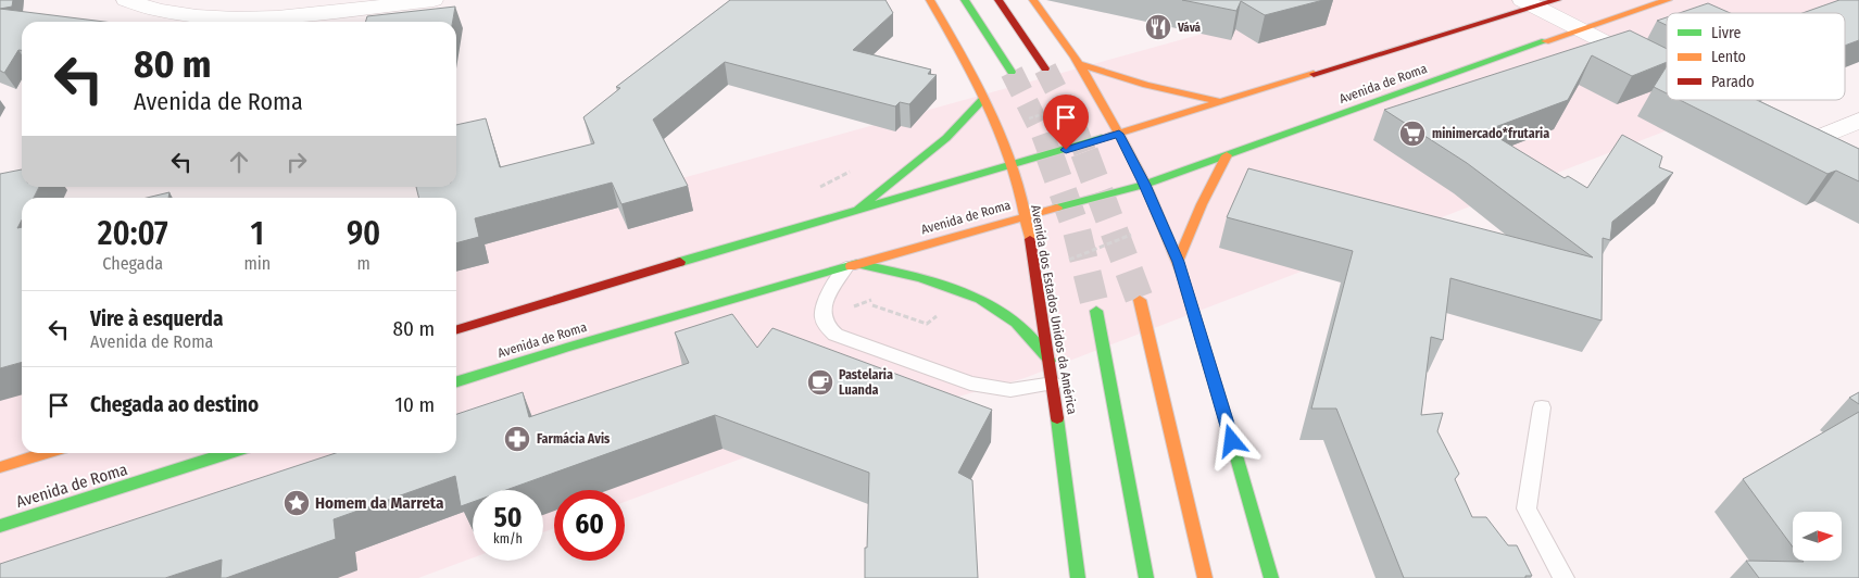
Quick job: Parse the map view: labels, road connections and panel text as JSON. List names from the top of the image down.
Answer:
{
  "streets": {
    "main road": ["Avenida de Roma", "Avenida dos Estados Unidos da América"]
  },
  "crossings": [
    ["Avenida de Roma", "Avenida dos Estados Unidos da América"]
  ],
  "places": {
    "restaurant": ["Vává"],
    "supermarket": ["minimercado*frutaria"],
    "cafe": ["Pastelaria Luanda"],
    "pharmacy": ["Farmácia Avis"],
    "place": ["Homem da Marreta"]
  },
  "legend": ["Livre", "Lento", "Parado"],
  "north": "right",
  "page": {
    "turn": ["80 m", "Avenida de Roma"],
    "eta": [
      "20:07",
      "Chegada",
      "1",
      "min",
      "90",
      "m"
    ],
    "list": [
      {
        "name": "Vire à esquerda",
        "note": "Avenida de Roma",
        "value": "80 m"
      },
      {
        "name": "Chegada ao destino",
        "value": "10 m"
      }
    ],
    "speed": "50 km/h",
    "limit": "60"
  }
}
